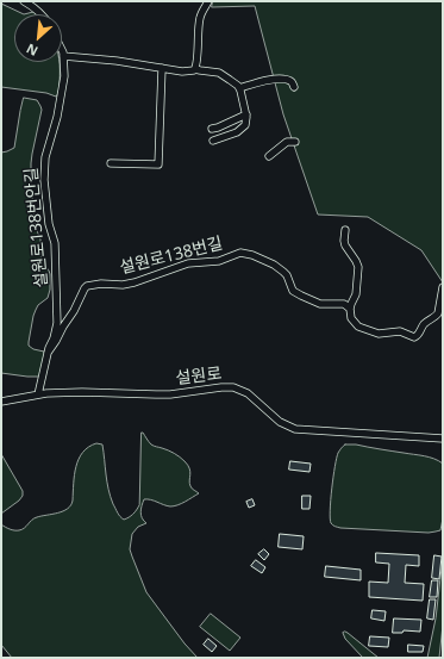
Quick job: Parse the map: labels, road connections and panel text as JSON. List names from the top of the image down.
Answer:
{
  "streets": {
    "street": ["설원로138번안길", "설원로138번길", "설원로"]
  },
  "crossings": [
    ["설원로138번안길", "설원로138번길"],
    ["설원로138번안길", "설원로"]
  ],
  "north": "bottom left"
}
